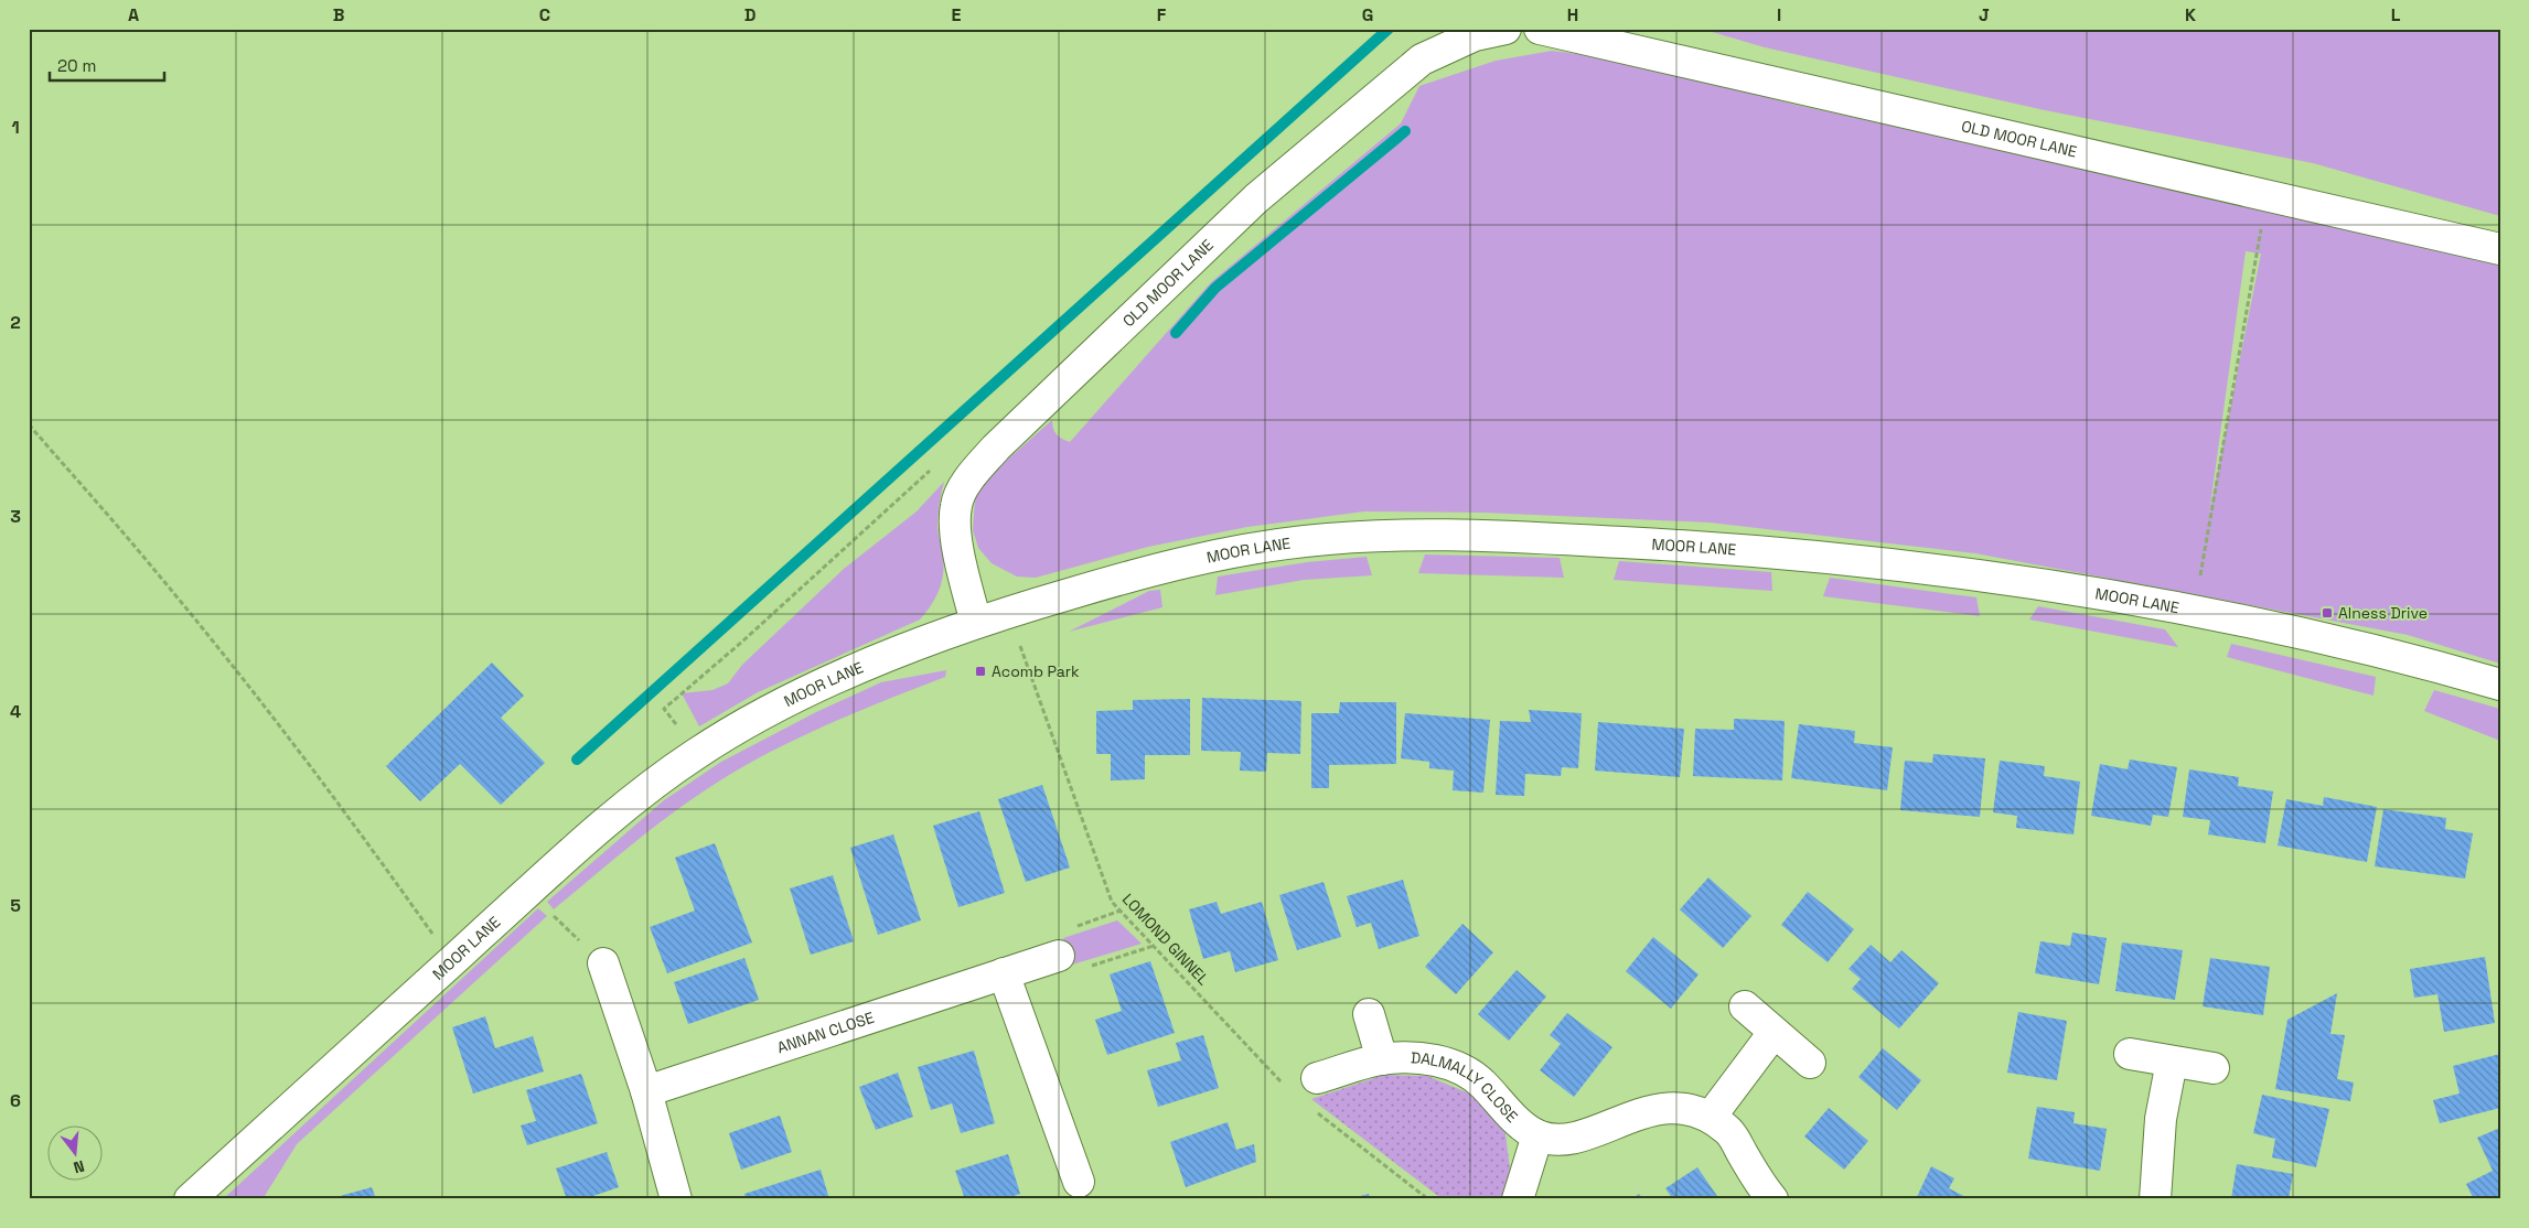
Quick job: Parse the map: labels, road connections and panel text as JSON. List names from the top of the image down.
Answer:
{
  "streets": {
    "street": [
      "OLD MOOR LANE",
      "MOOR LANE",
      "ANNAN CLOSE",
      "DALMALLY CLOSE"
    ],
    "path": ["LOMOND GINNEL"]
  },
  "crossings": [
    ["OLD MOOR LANE", "MOOR LANE"],
    ["MOOR LANE", "LOMOND GINNEL"]
  ],
  "places": {
    "transit": ["Alness Drive", "Acomb Park"]
  },
  "scale_bar": "20 m",
  "north": "bottom",
  "grid": {
    "columns": [
      "A",
      "B",
      "C",
      "D",
      "E",
      "F",
      "G",
      "H",
      "I",
      "J",
      "K",
      "L"
    ],
    "rows": [
      "1",
      "2",
      "3",
      "4",
      "5",
      "6"
    ]
  }
}
